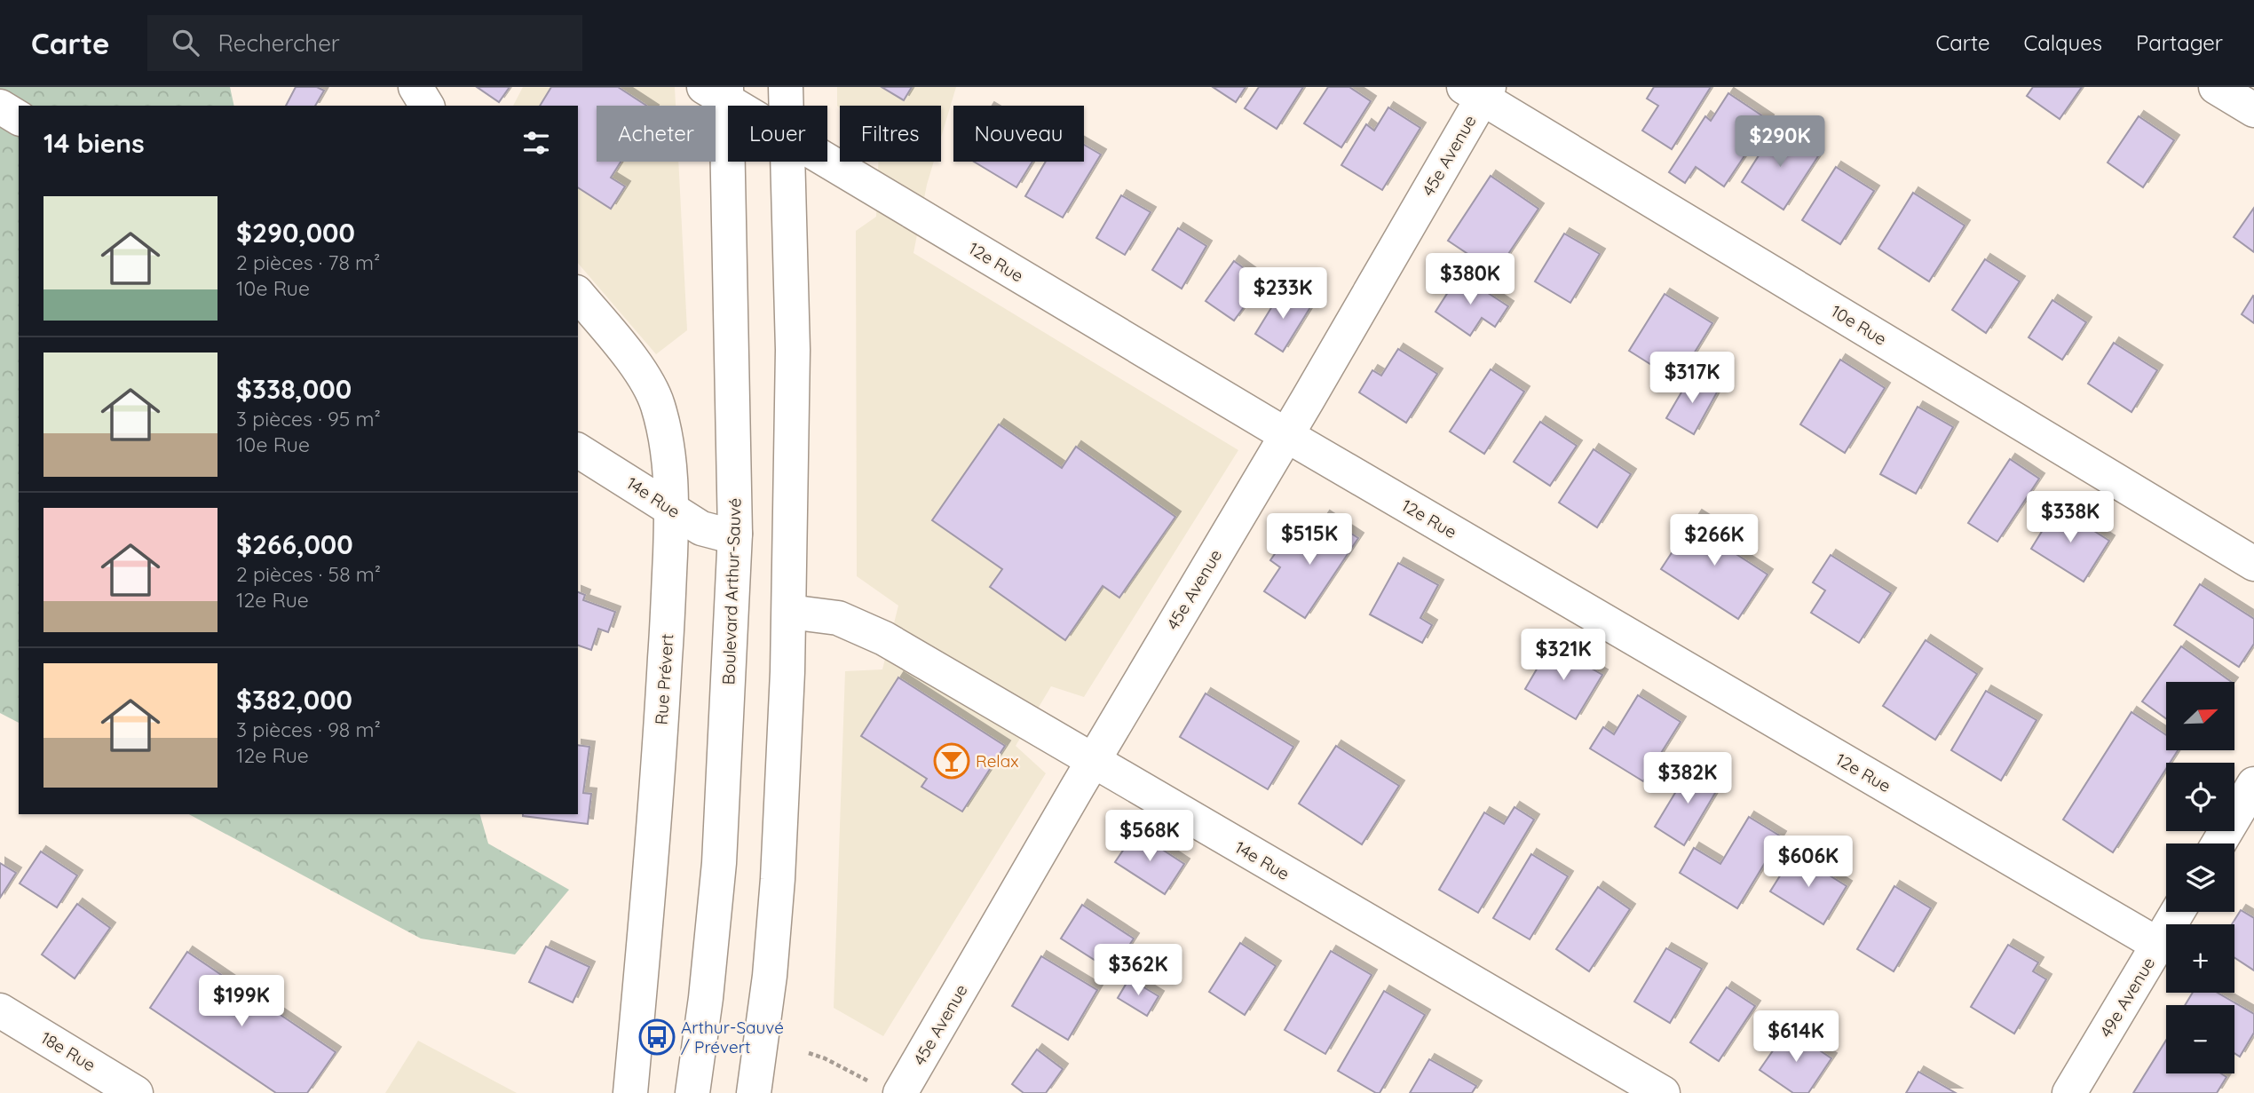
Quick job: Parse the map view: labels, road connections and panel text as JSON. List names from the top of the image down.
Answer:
{
  "streets": {
    "street": [
      "45e Avenue",
      "12e Rue",
      "10e Rue",
      "14e Rue",
      "Boulevard Arthur-Sauvé",
      "Rue Prévert",
      "49e Avenue",
      "18e Rue"
    ]
  },
  "crossings": [
    ["45e Avenue", "12e Rue"],
    ["45e Avenue", "10e Rue"],
    ["45e Avenue", "14e Rue"],
    ["12e Rue", "Boulevard Arthur-Sauvé"],
    ["12e Rue", "49e Avenue"],
    ["14e Rue", "Boulevard Arthur-Sauvé"],
    ["14e Rue", "Rue Prévert"]
  ],
  "places": {
    "bar": ["Relax"],
    "bus stop": ["Arthur-Sauvé / Prévert"]
  },
  "north": "top right",
  "page": {
    "header": "Carte",
    "search": "Rechercher",
    "nav": ["Carte", "Calques", "Partager"],
    "chip": [
      "Acheter",
      "Louer",
      "Filtres",
      "Nouveau"
    ],
    "heading": "14 biens",
    "price": [
      "$290K",
      "$380K",
      "$233K",
      "$317K",
      "$338K",
      "$515K",
      "$266K",
      "$321K",
      "$382K",
      "$568K",
      "$606K",
      "$362K",
      "$199K",
      "$614K"
    ],
    "list": [
      {
        "name": "$290,000",
        "note": "2 pièces · 78 m² · 10e Rue"
      },
      {
        "name": "$338,000",
        "note": "3 pièces · 95 m² · 10e Rue"
      },
      {
        "name": "$266,000",
        "note": "2 pièces · 58 m² · 12e Rue"
      },
      {
        "name": "$382,000",
        "note": "3 pièces · 98 m² · 12e Rue"
      }
    ],
    "map_buttons": ["+", "−"]
  }
}
